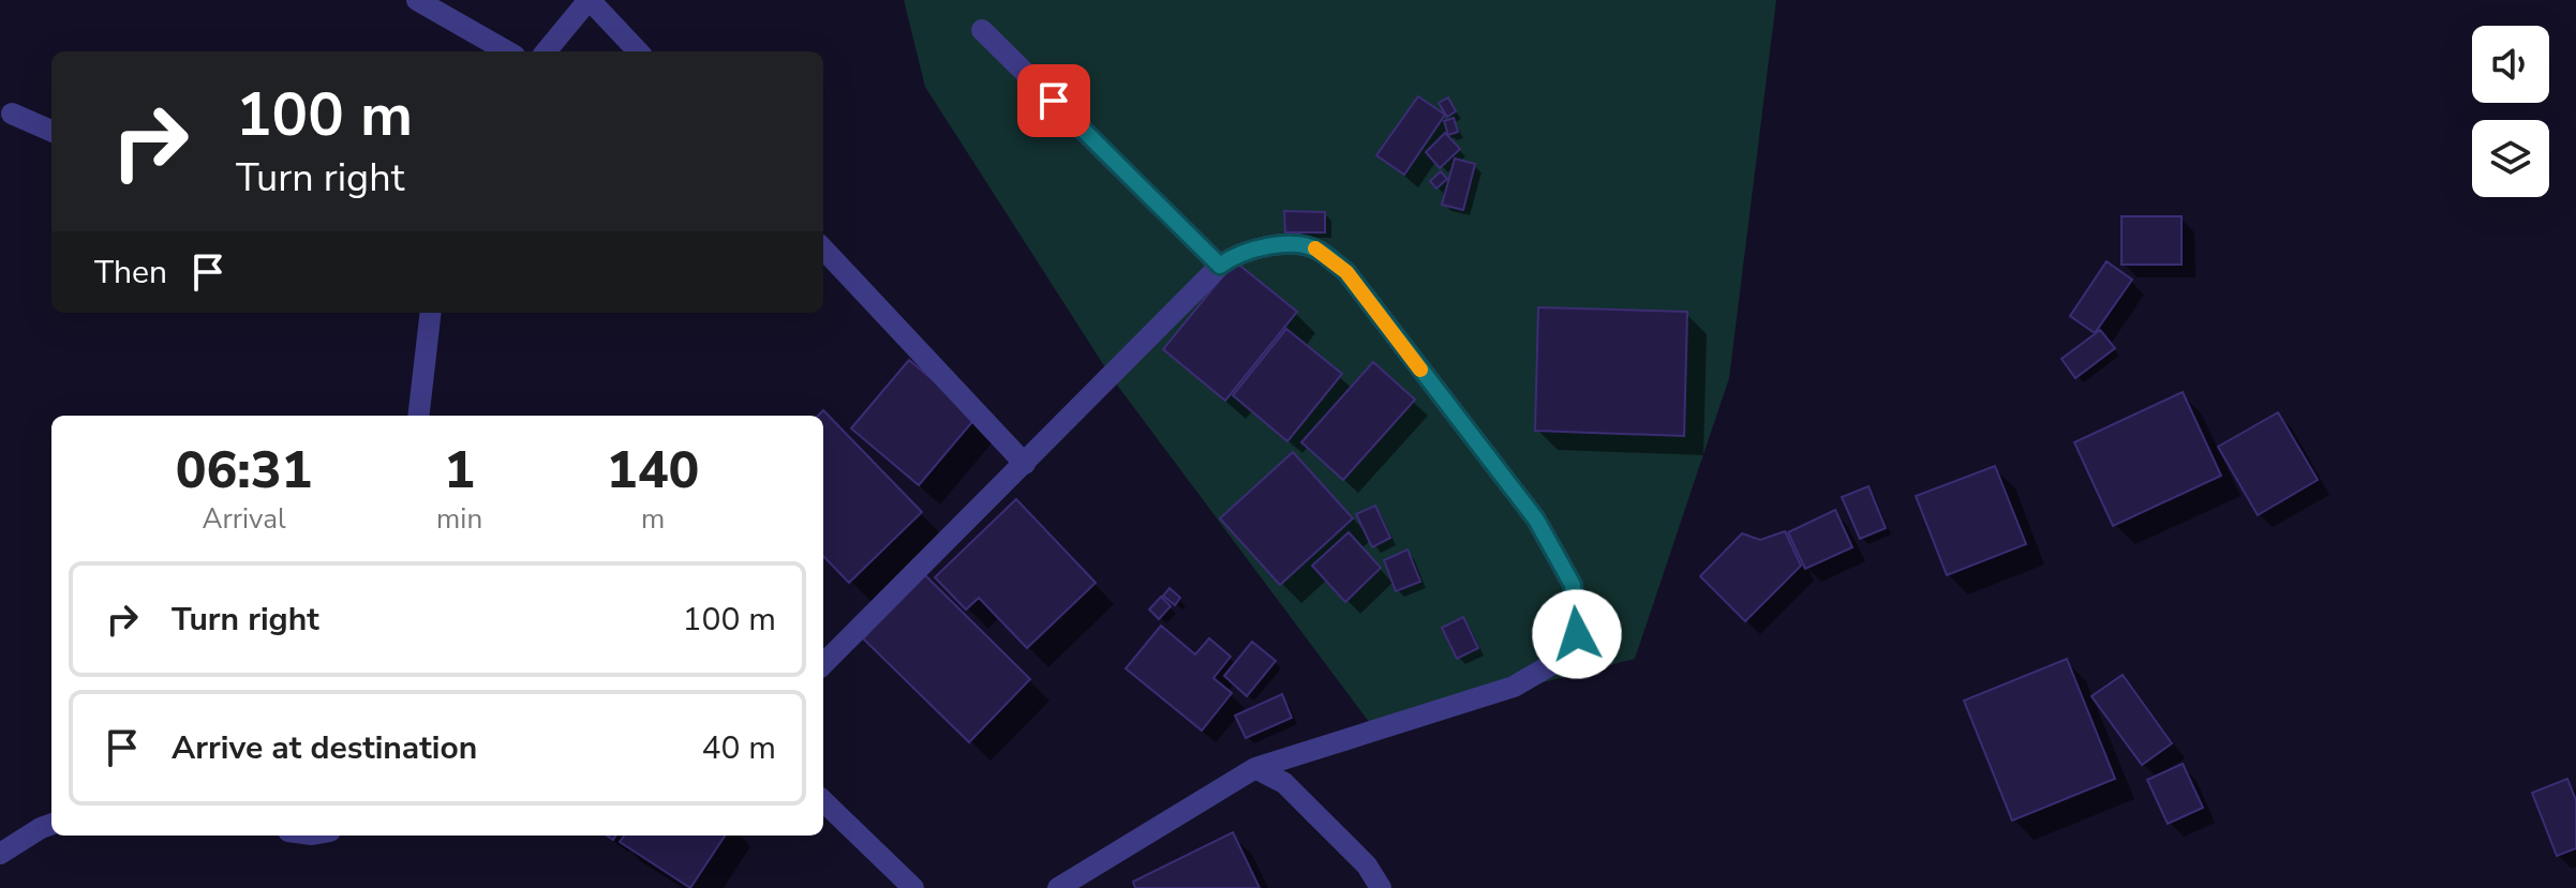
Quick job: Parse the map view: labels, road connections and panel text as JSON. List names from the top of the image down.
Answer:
{
  "page": {
    "turn": ["100 m", "Turn right"],
    "then": "Then",
    "eta": [
      "06:31",
      "Arrival",
      "1",
      "min",
      "140",
      "m"
    ],
    "list": [
      {
        "name": "Turn right",
        "value": "100 m"
      },
      {
        "name": "Arrive at destination",
        "value": "40 m"
      }
    ]
  }
}
